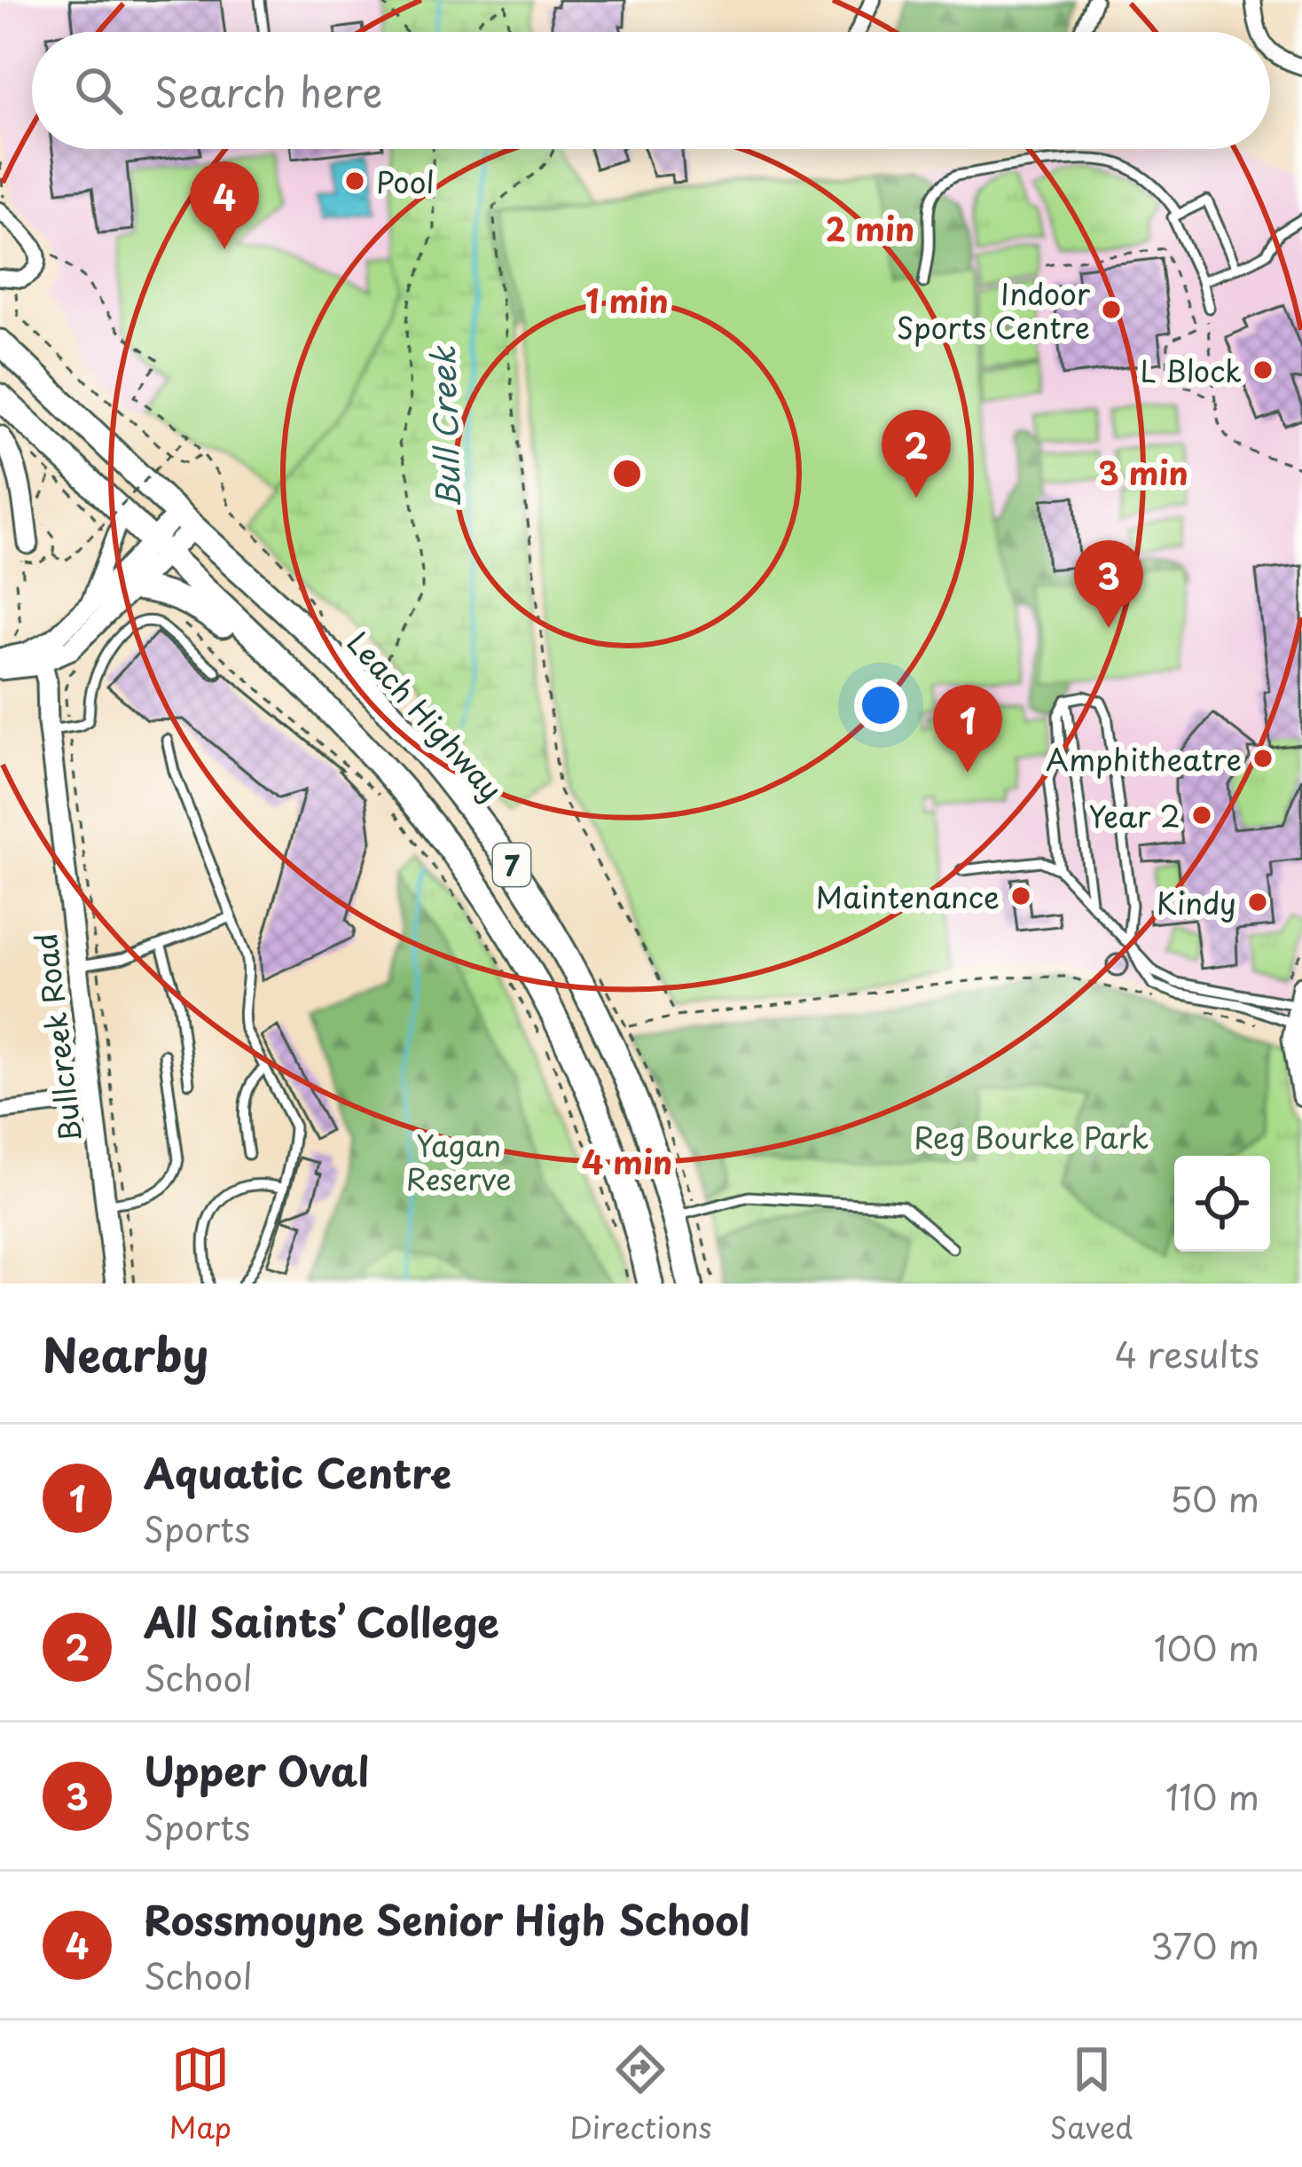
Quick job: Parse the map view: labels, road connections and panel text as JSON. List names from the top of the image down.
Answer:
{
  "streets": {
    "highway": ["Leach Highway", "7"],
    "street": ["Bullcreek Road"]
  },
  "water": ["Bull Creek"],
  "parks": ["Reg Bourke Park", "Yagan Reserve"],
  "places": [
    "Pool",
    "Indoor Sports Centre",
    "L Block",
    "Amphitheatre",
    "Year 2",
    "Maintenance",
    "Kindy"
  ],
  "page": {
    "search": "Search here",
    "pins": [
      "4",
      "2",
      "3",
      "1"
    ],
    "heading": ["Nearby", "4 results"],
    "list": [
      {
        "mark": "1",
        "name": "Aquatic Centre",
        "note": "Sports",
        "value": "50 m"
      },
      {
        "mark": "2",
        "name": "All Saints’ College",
        "note": "School",
        "value": "100 m"
      },
      {
        "mark": "3",
        "name": "Upper Oval",
        "note": "Sports",
        "value": "110 m"
      },
      {
        "mark": "4",
        "name": "Rossmoyne Senior High School",
        "note": "School",
        "value": "370 m"
      }
    ],
    "nav": ["Map", "Directions", "Saved"]
  },
  "rings": [
    "2 min",
    "1 min",
    "3 min",
    "4 min"
  ]
}
